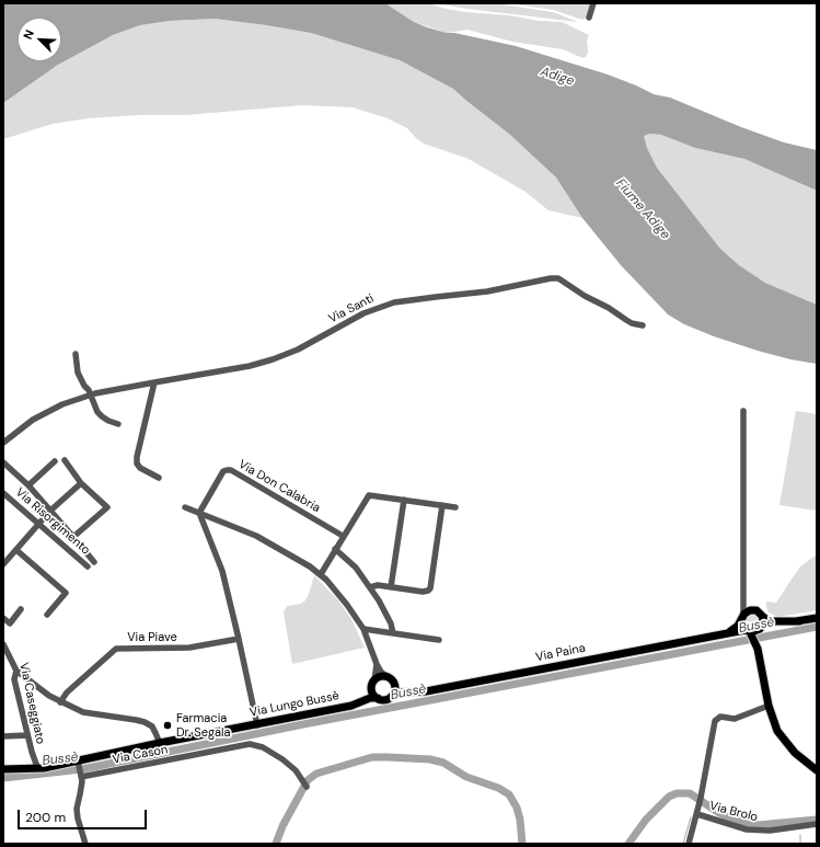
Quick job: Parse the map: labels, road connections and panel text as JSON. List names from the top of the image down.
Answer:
{
  "streets": {
    "main road": ["Via Paina", "Via Lungo Bussè"],
    "street": [
      "Via Santi",
      "Via Don Calabria",
      "Via Risorgimento",
      "Via Piave",
      "Via Caseggiato",
      "Via Cason",
      "Via Brolo"
    ]
  },
  "crossings": [
    ["Via Paina", "Via Lungo Bussè"],
    ["Via Caseggiato", "Via Lungo Bussè"]
  ],
  "water": ["Adige", "Fiume Adige", "Bussè"],
  "places": ["Farmacia Dr. Segala"],
  "scale_bar": "200 m",
  "north": "top left"
}
